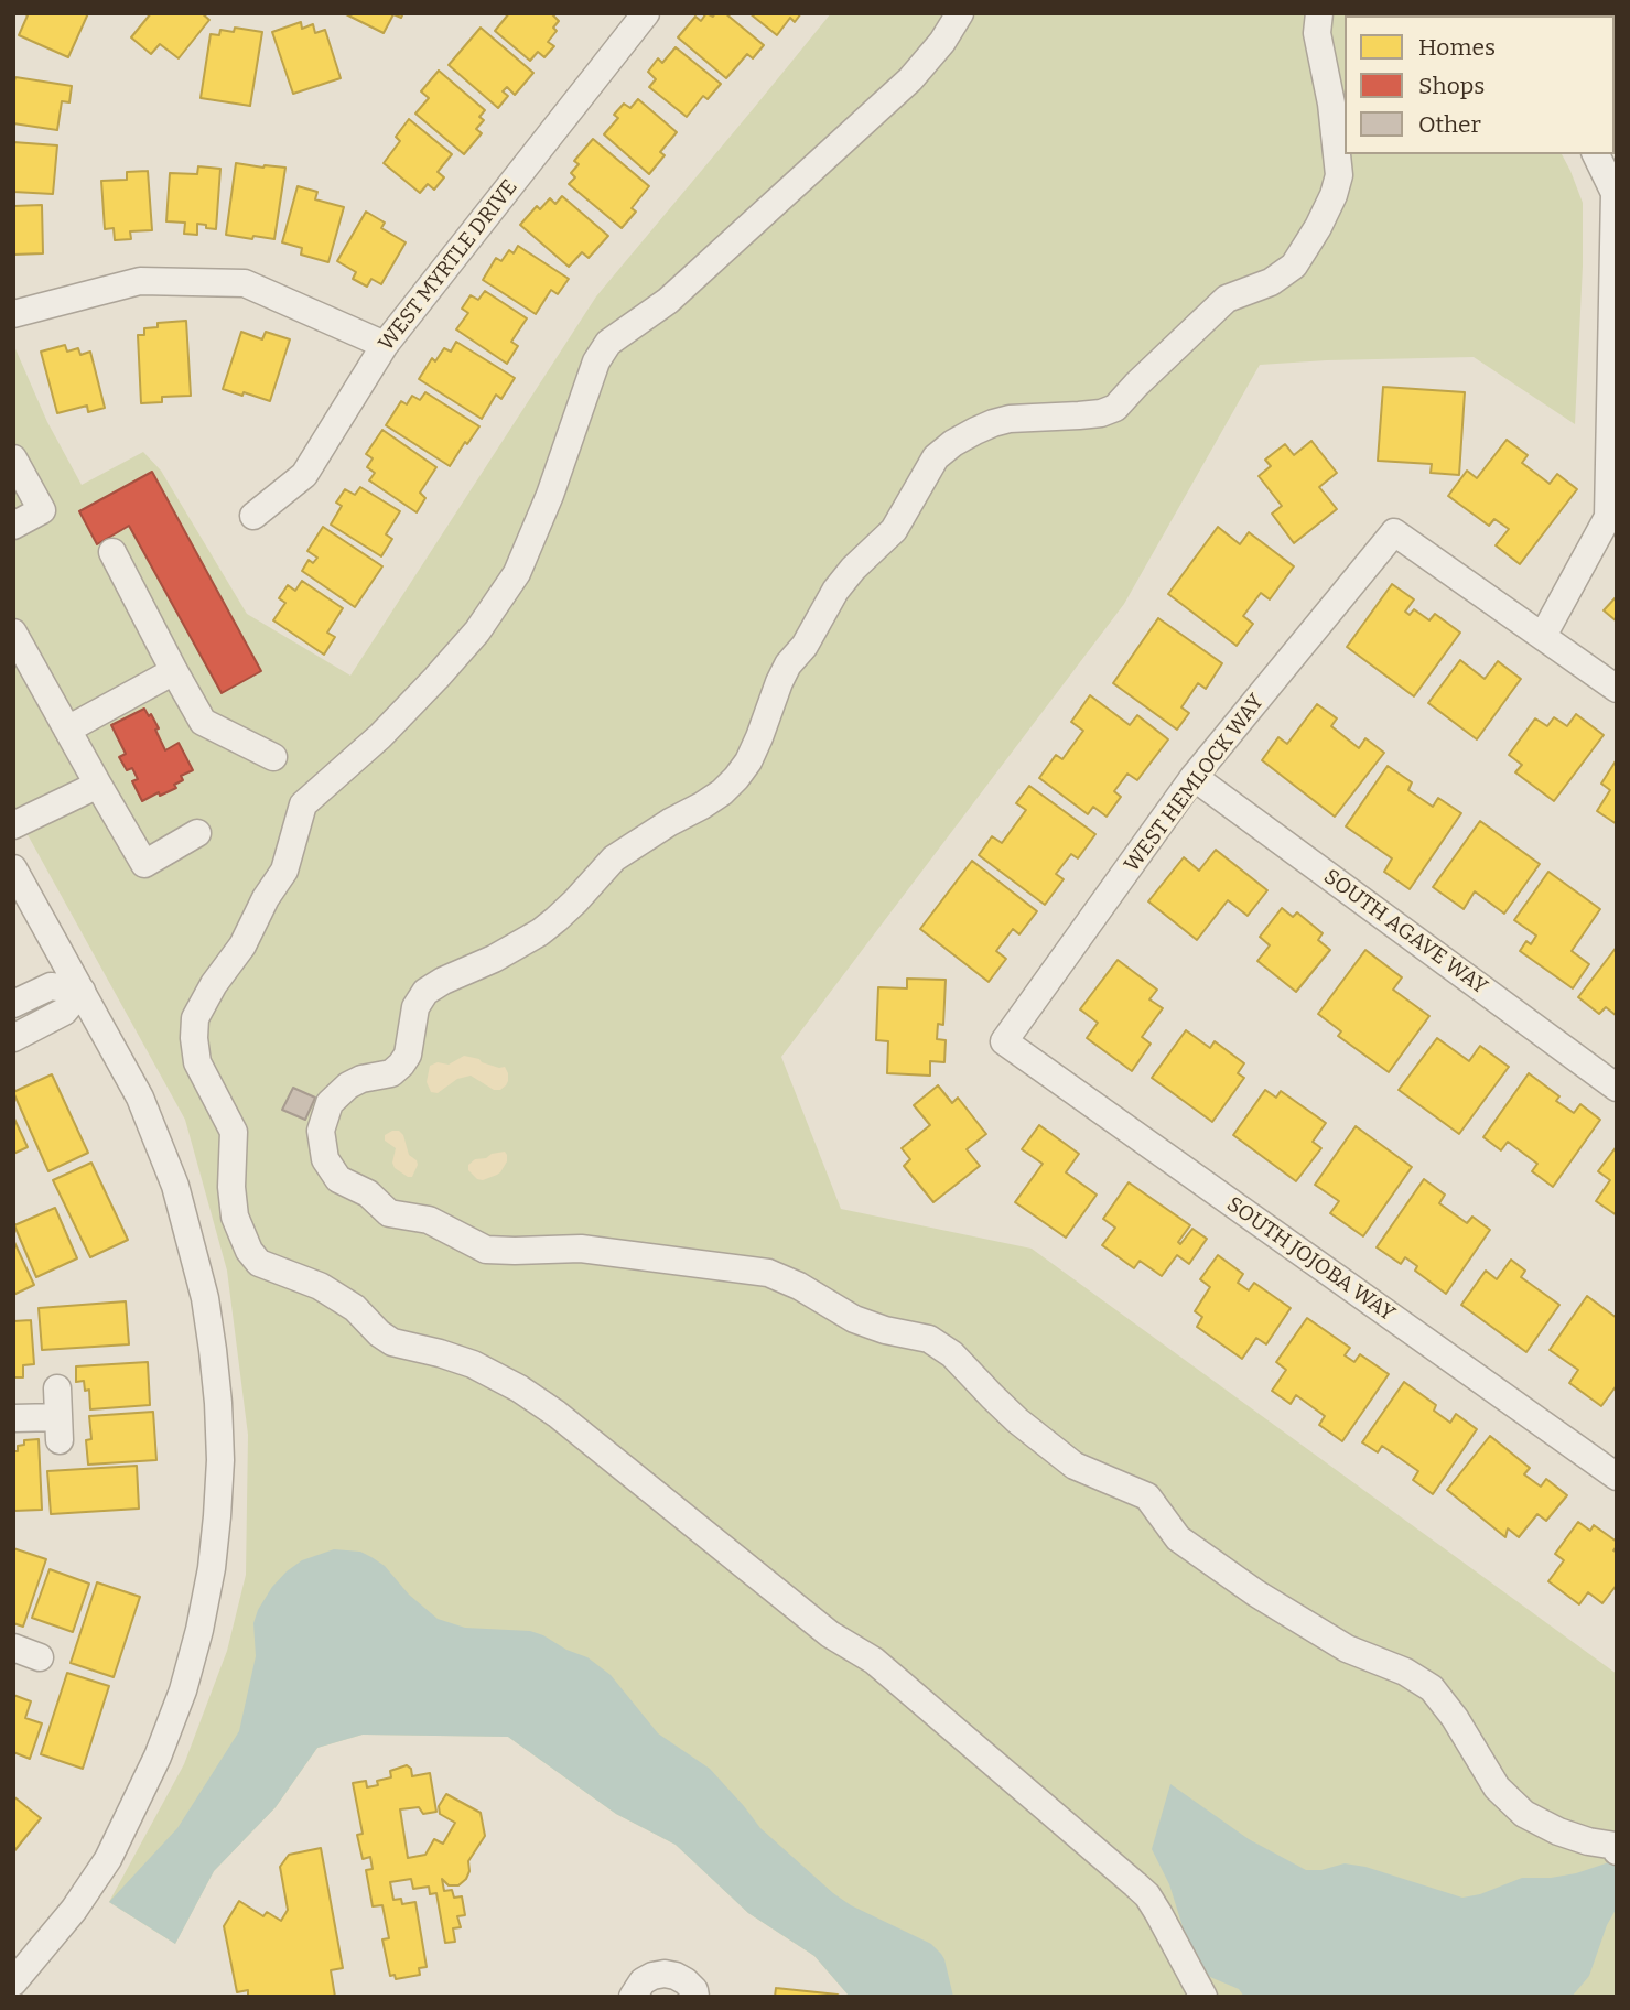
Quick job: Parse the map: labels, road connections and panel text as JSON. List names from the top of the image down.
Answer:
{
  "streets": {
    "street": [
      "WEST MYRTLE DRIVE",
      "WEST HEMLOCK WAY",
      "SOUTH AGAVE WAY",
      "SOUTH JOJOBA WAY"
    ]
  },
  "crossings": [
    ["WEST HEMLOCK WAY", "SOUTH AGAVE WAY"],
    ["WEST HEMLOCK WAY", "SOUTH JOJOBA WAY"]
  ],
  "legend": ["Homes", "Shops", "Other"]
}
